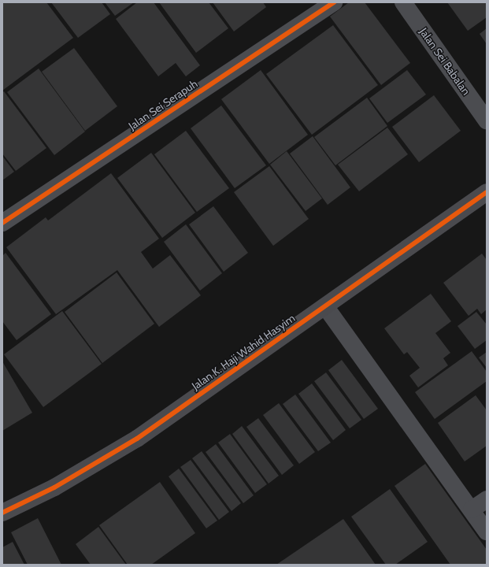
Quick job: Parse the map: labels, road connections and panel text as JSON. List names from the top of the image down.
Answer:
{
  "streets": {
    "street": ["Jalan Sei Babalan", "Jalan Sei Serapuh", "Jalan K. Haji Wahid Hasyim"]
  }
}
